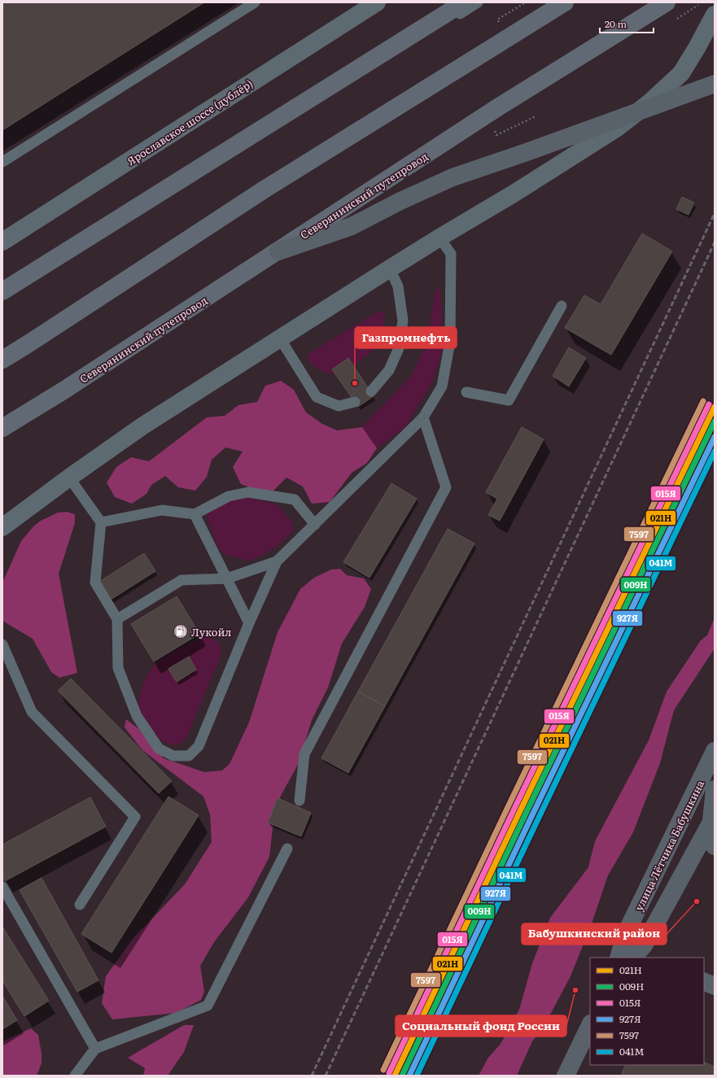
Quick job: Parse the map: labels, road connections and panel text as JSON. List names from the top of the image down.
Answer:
{
  "streets": {
    "main road": ["Северянинский путепровод", "улица Лётчика Бабушкина"],
    "street": ["Ярославское шоссе (дублёр)"]
  },
  "places": {
    "other": ["Газпромнефть", "Бабушкинский район", "Социальный фонд России"],
    "fuel station": ["Лукойл"]
  },
  "lines": [
    "transit line 7597",
    "transit line 015Я",
    "transit line 021Н",
    "transit line 009Н",
    "transit line 927Я",
    "transit line 041М"
  ],
  "legend": [
    "021Н",
    "009Н",
    "015Я",
    "927Я",
    "7597",
    "041М"
  ],
  "scale_bar": "20 m"
}
